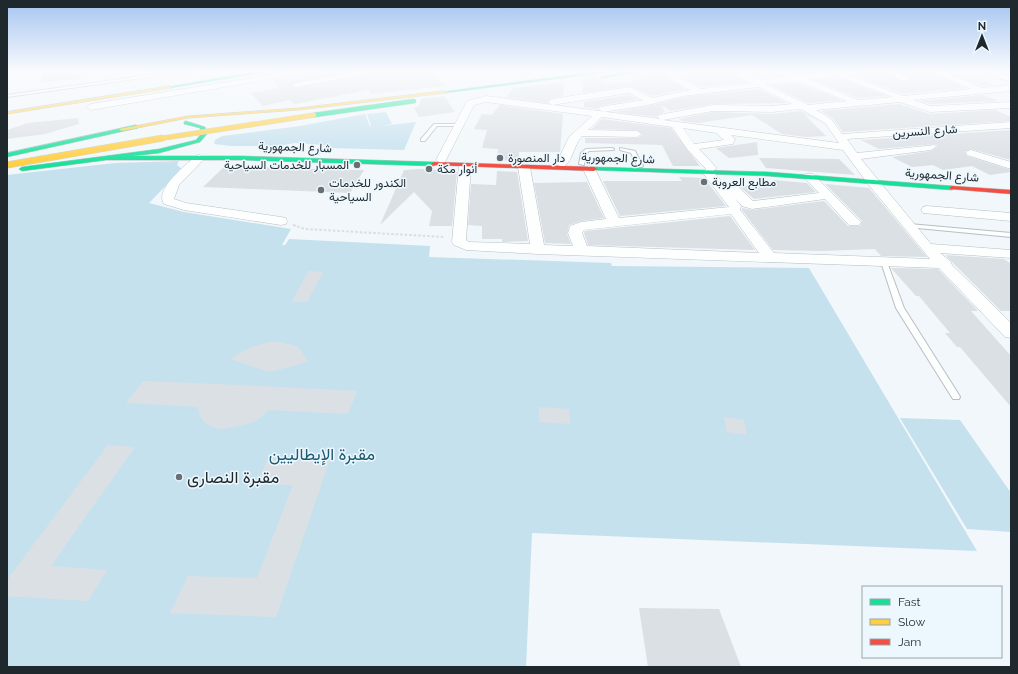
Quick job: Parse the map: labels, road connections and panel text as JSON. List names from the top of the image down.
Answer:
{
  "streets": {
    "main road": ["شارع الجمهورية"],
    "street": ["شارع النسرين"]
  },
  "parks": ["مقبرة الإيطاليين"],
  "places": [
    "دار المنصورة",
    "المسبار للخدمات السياحية",
    "أنوار مكة",
    "مطابع العروبة",
    "الكندور للخدمات السياحية",
    "مقبرة النصارى"
  ],
  "legend": ["Fast", "Slow", "Jam"],
  "north": "top"
}
